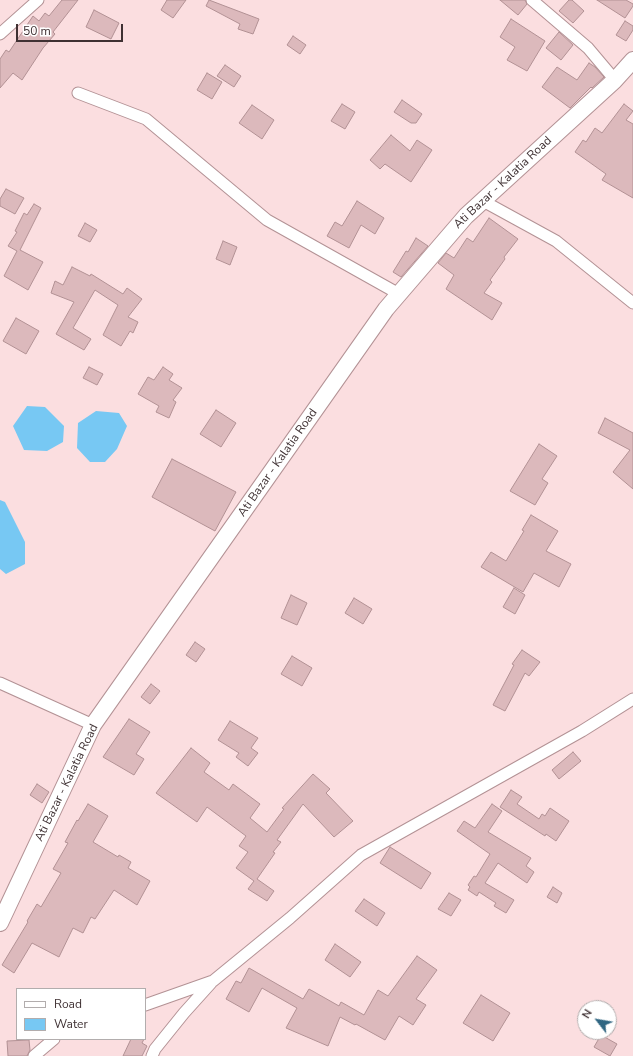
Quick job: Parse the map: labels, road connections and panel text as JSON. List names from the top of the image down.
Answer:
{
  "streets": {
    "main road": ["Ati Bazar - Kalatia Road"]
  },
  "legend": ["Road", "Water"],
  "scale_bar": "50 m",
  "north": "top left"
}
